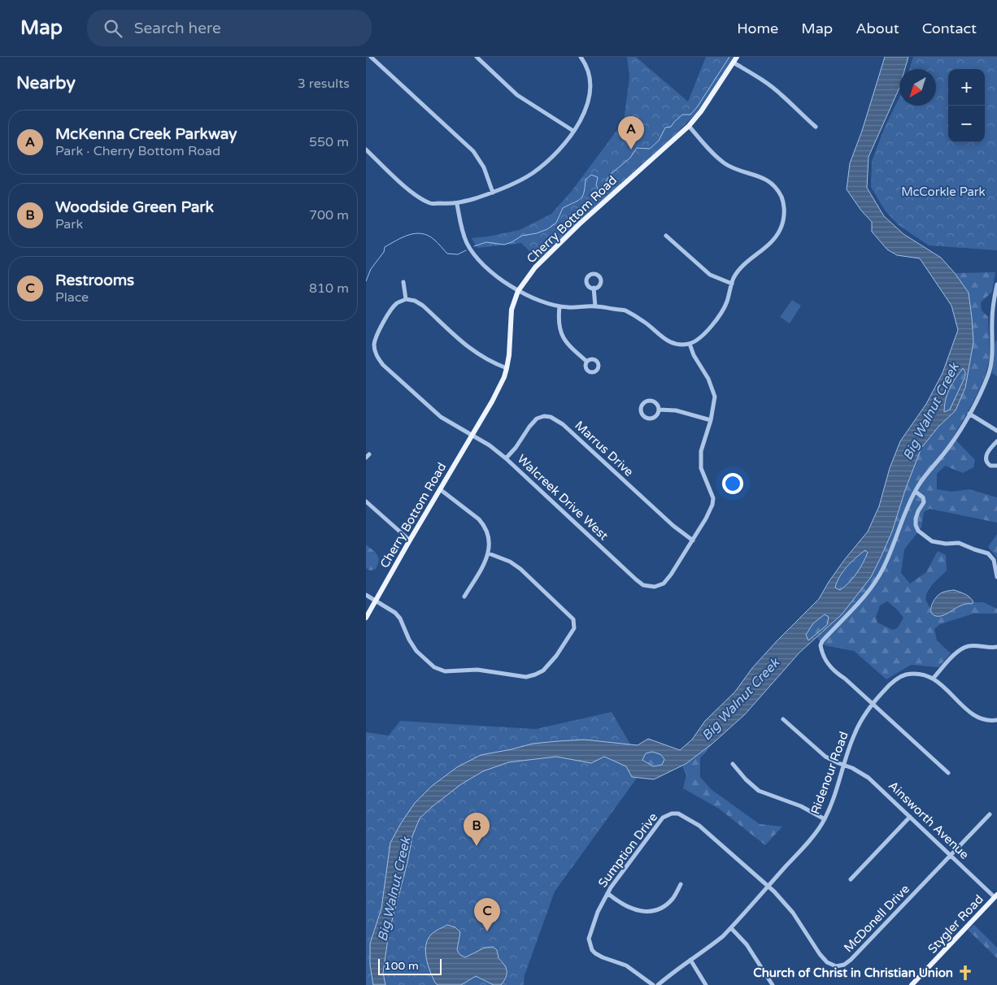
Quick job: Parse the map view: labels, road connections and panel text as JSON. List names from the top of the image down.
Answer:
{
  "streets": {
    "main road": ["Cherry Bottom Road", "Stygler Road"],
    "street": [
      "Marrus Drive",
      "Walcreek Drive West",
      "Ridenour Road",
      "Ainsworth Avenue",
      "Sumption Drive",
      "McDonell Drive"
    ]
  },
  "crossings": [
    ["Cherry Bottom Road", "Walcreek Drive West"],
    ["Marrus Drive", "Walcreek Drive West"],
    ["Ridenour Road", "Ainsworth Avenue"],
    ["Ridenour Road", "Sumption Drive"],
    ["Ridenour Road", "McDonell Drive"],
    ["Ainsworth Avenue", "McDonell Drive"],
    ["Ainsworth Avenue", "Stygler Road"],
    ["Sumption Drive", "McDonell Drive"]
  ],
  "water": ["Big Walnut Creek"],
  "parks": ["McCorkle Park"],
  "places": {
    "church": ["Church of Christ in Christian Union"]
  },
  "scale_bar": "100 m",
  "north": "bottom left",
  "page": {
    "header": "Map",
    "search": "Search here",
    "nav": [
      "Home",
      "Map",
      "About",
      "Contact"
    ],
    "heading": ["Nearby", "3 results"],
    "map_buttons": ["+", "−"],
    "list": [
      {
        "mark": "A",
        "name": "McKenna Creek Parkway",
        "note": "Park · Cherry Bottom Road",
        "value": "550 m"
      },
      {
        "mark": "B",
        "name": "Woodside Green Park",
        "note": "Park",
        "value": "700 m"
      },
      {
        "mark": "C",
        "name": "Restrooms",
        "note": "Place",
        "value": "810 m"
      }
    ],
    "pins": ["A", "B", "C"],
    "scale": "100 m"
  }
}
